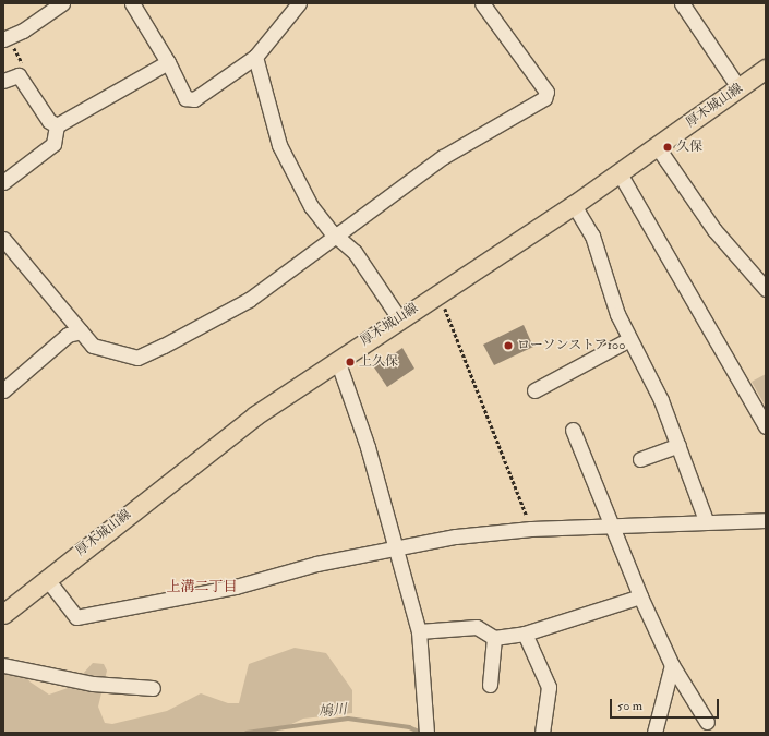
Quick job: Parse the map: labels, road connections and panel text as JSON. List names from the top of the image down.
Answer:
{
  "streets": {
    "main road": ["厚木城山線"]
  },
  "districts": ["上溝二丁目"],
  "water": ["鳩川"],
  "places": ["久保", "ローソンストア100", "上久保"],
  "scale_bar": "50 m"
}
